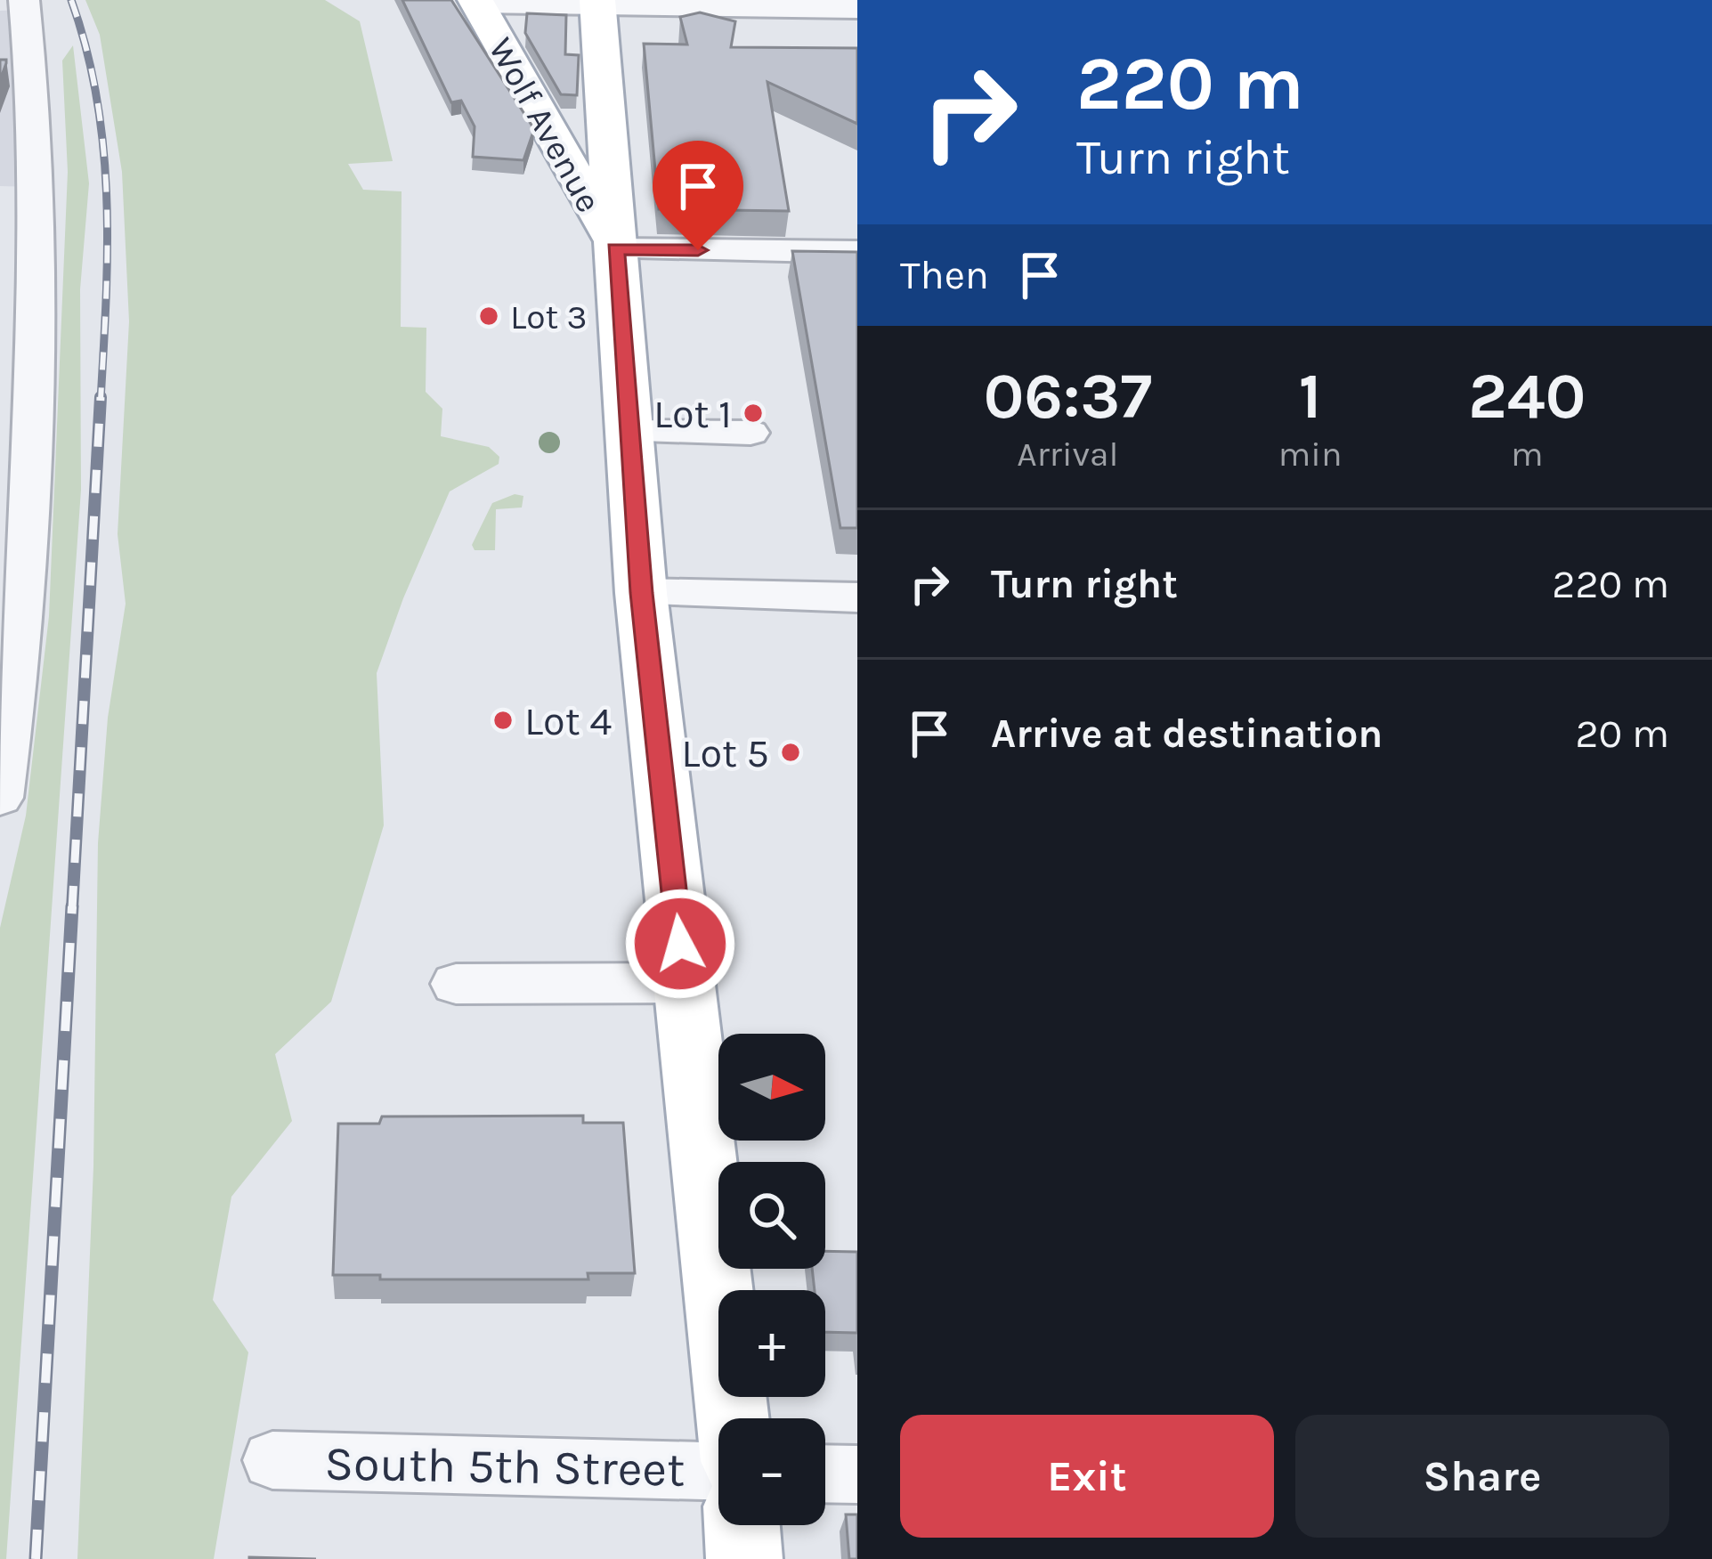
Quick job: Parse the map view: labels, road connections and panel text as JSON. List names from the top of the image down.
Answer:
{
  "streets": {
    "main road": ["Wolf Avenue"],
    "street": ["South 5th Street"]
  },
  "places": [
    "Lot 3",
    "Lot 1",
    "Lot 4",
    "Lot 5"
  ],
  "north": "right",
  "page": {
    "turn": ["220 m", "Turn right"],
    "then": "Then",
    "eta": [
      "06:37",
      "Arrival",
      "1",
      "min",
      "240",
      "m"
    ],
    "list": [
      {
        "name": "Turn right",
        "value": "220 m"
      },
      {
        "name": "Arrive at destination",
        "value": "20 m"
      }
    ],
    "map_buttons": ["+", "−"],
    "buttons": ["Exit", "Share"]
  }
}
